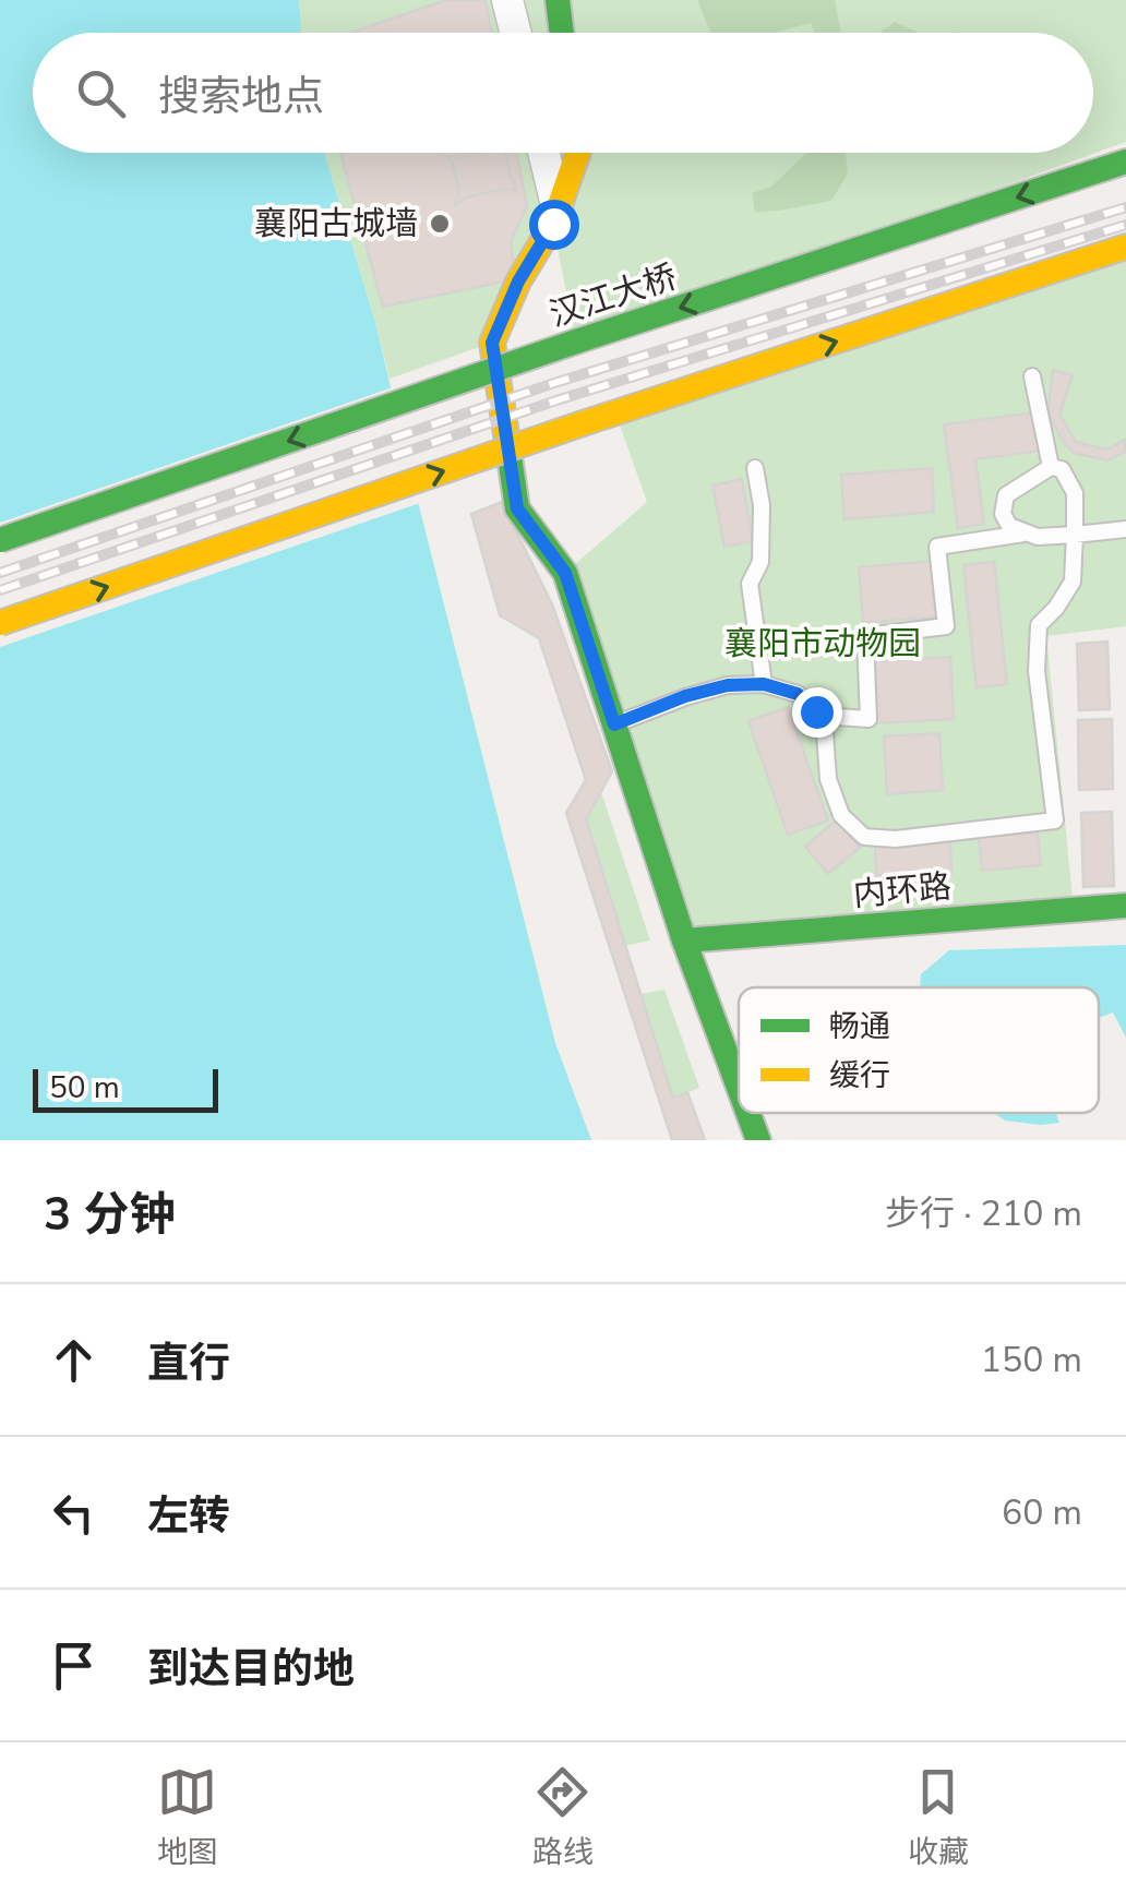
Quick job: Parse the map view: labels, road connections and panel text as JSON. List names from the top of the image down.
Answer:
{
  "streets": {
    "main road": ["汉江大桥", "内环路"]
  },
  "parks": ["襄阳市动物园"],
  "places": ["襄阳古城墙"],
  "legend": ["畅通", "缓行"],
  "scale_bar": "50 m",
  "page": {
    "search": "搜索地点",
    "scale": "50 m",
    "heading": ["3 分钟", "步行 · 210 m"],
    "list": [
      ["直行", "150 m"],
      ["左转", "60 m"],
      "到达目的地"
    ],
    "nav": ["地图", "路线", "收藏"]
  }
}
